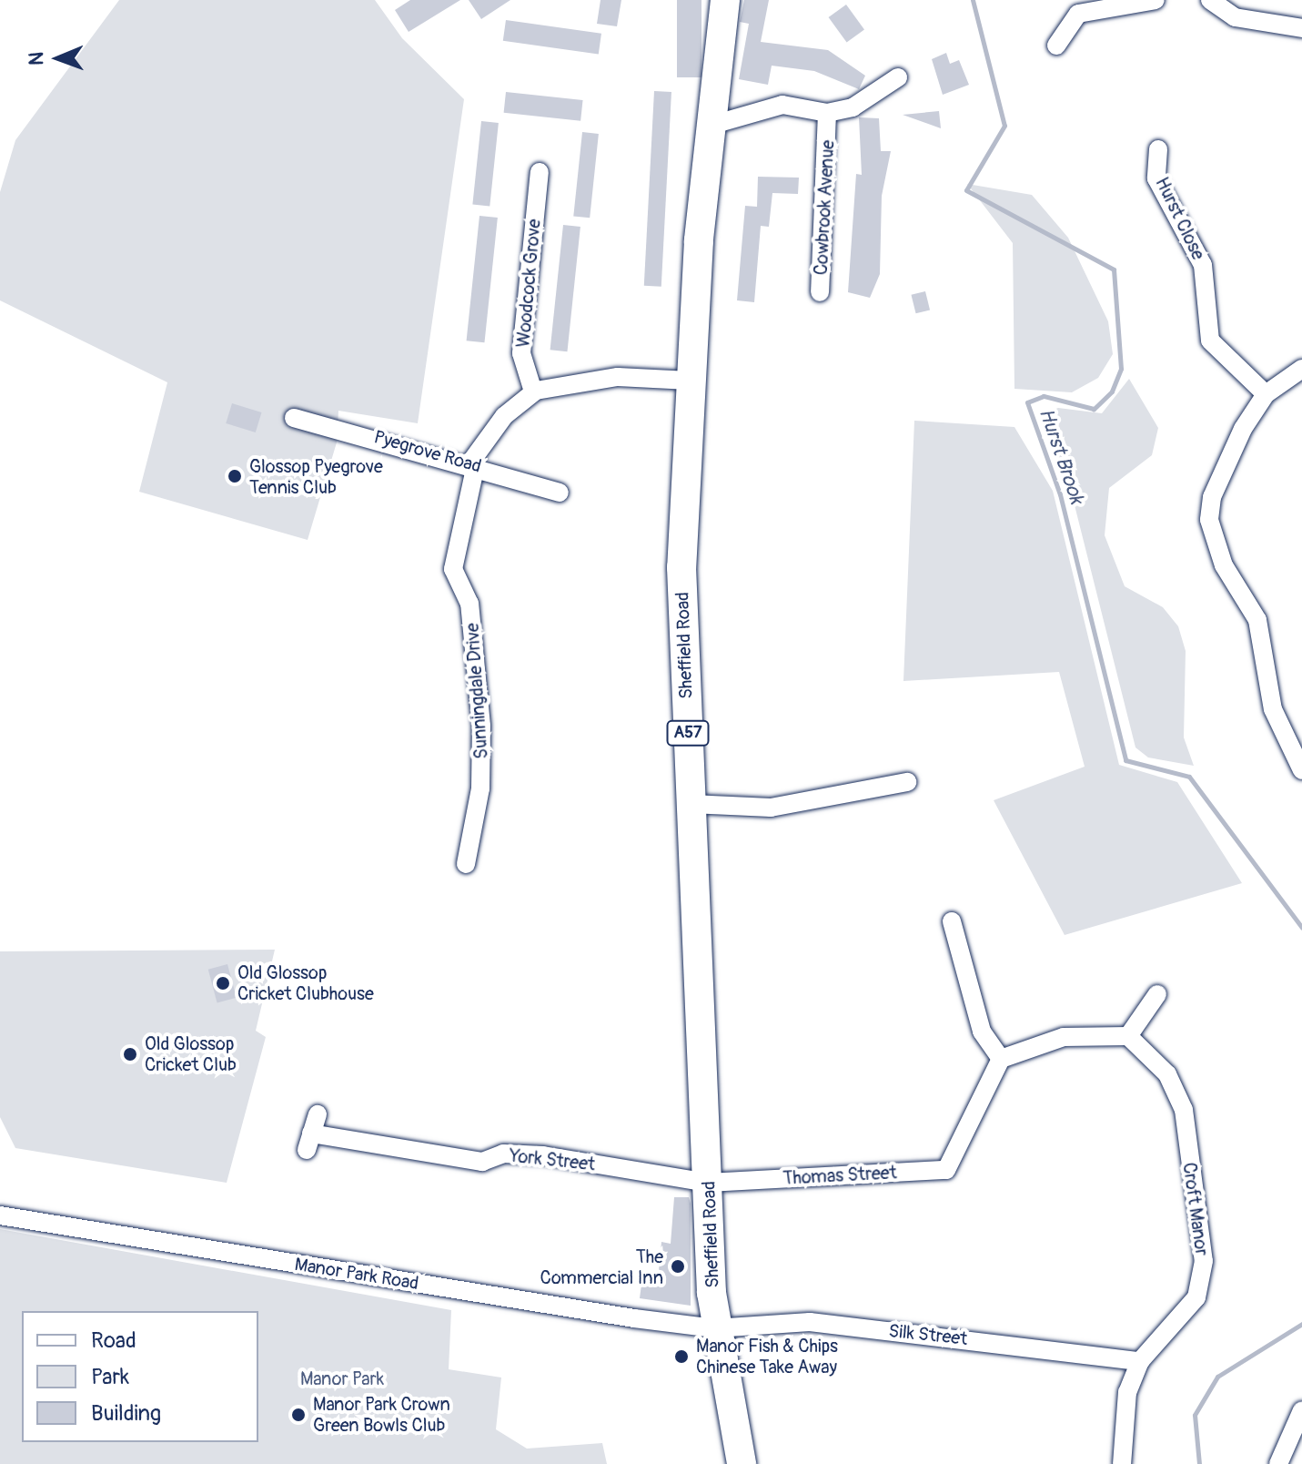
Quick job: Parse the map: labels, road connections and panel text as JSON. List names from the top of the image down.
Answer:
{
  "streets": {
    "main road": ["Sheffield Road", "A57"],
    "street": [
      "Cowbrook Avenue",
      "Hurst Close",
      "Woodcock Grove",
      "Pyegrove Road",
      "Sunningdale Drive",
      "York Street",
      "Thomas Street",
      "Croft Manor",
      "Manor Park Road",
      "Silk Street"
    ]
  },
  "crossings": [
    ["Cowbrook Avenue", "Sheffield Road"],
    ["Pyegrove Road", "Sunningdale Drive"],
    ["Sheffield Road", "York Street"],
    ["Sheffield Road", "Thomas Street"],
    ["Sheffield Road", "Manor Park Road"],
    ["Sheffield Road", "Silk Street"],
    ["York Street", "Thomas Street"],
    ["Croft Manor", "Silk Street"],
    ["Manor Park Road", "Silk Street"]
  ],
  "water": ["Hurst Brook"],
  "parks": ["Manor Park"],
  "places": [
    "Glossop Pyegrove Tennis Club",
    "Old Glossop Cricket Clubhouse",
    "Old Glossop Cricket Club",
    "The Commercial Inn",
    "Manor Fish & Chips Chinese Take Away",
    "Manor Park Crown Green Bowls Club"
  ],
  "legend": ["Road", "Park", "Building"],
  "north": "left"
}
